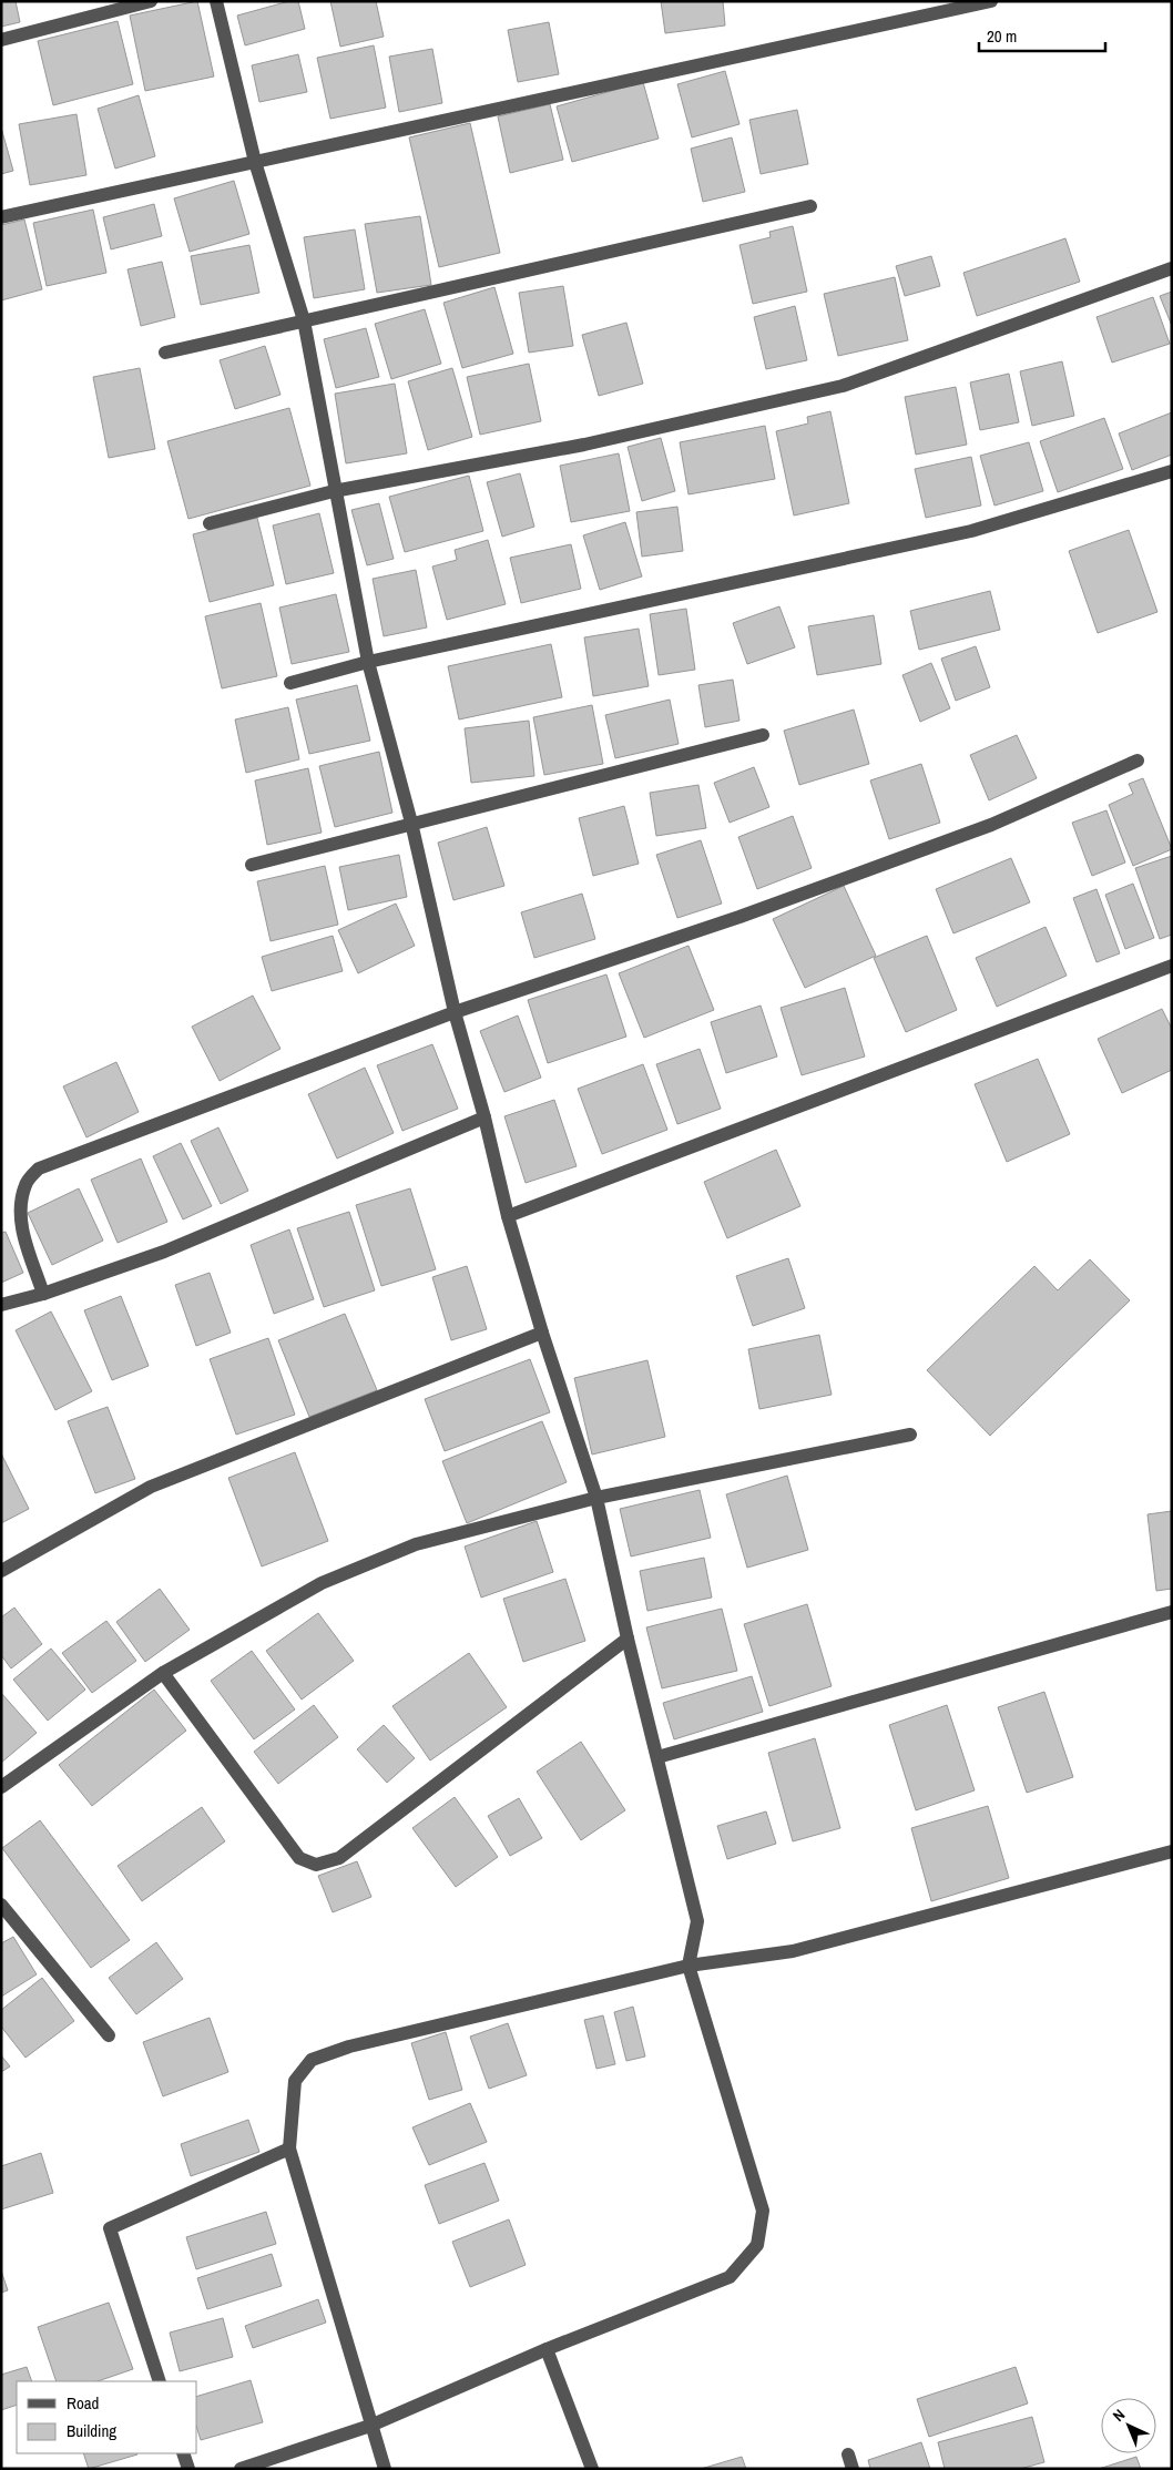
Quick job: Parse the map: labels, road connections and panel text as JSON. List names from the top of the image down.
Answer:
{
  "legend": ["Road", "Building"],
  "scale_bar": "20 m",
  "north": "top left"
}
